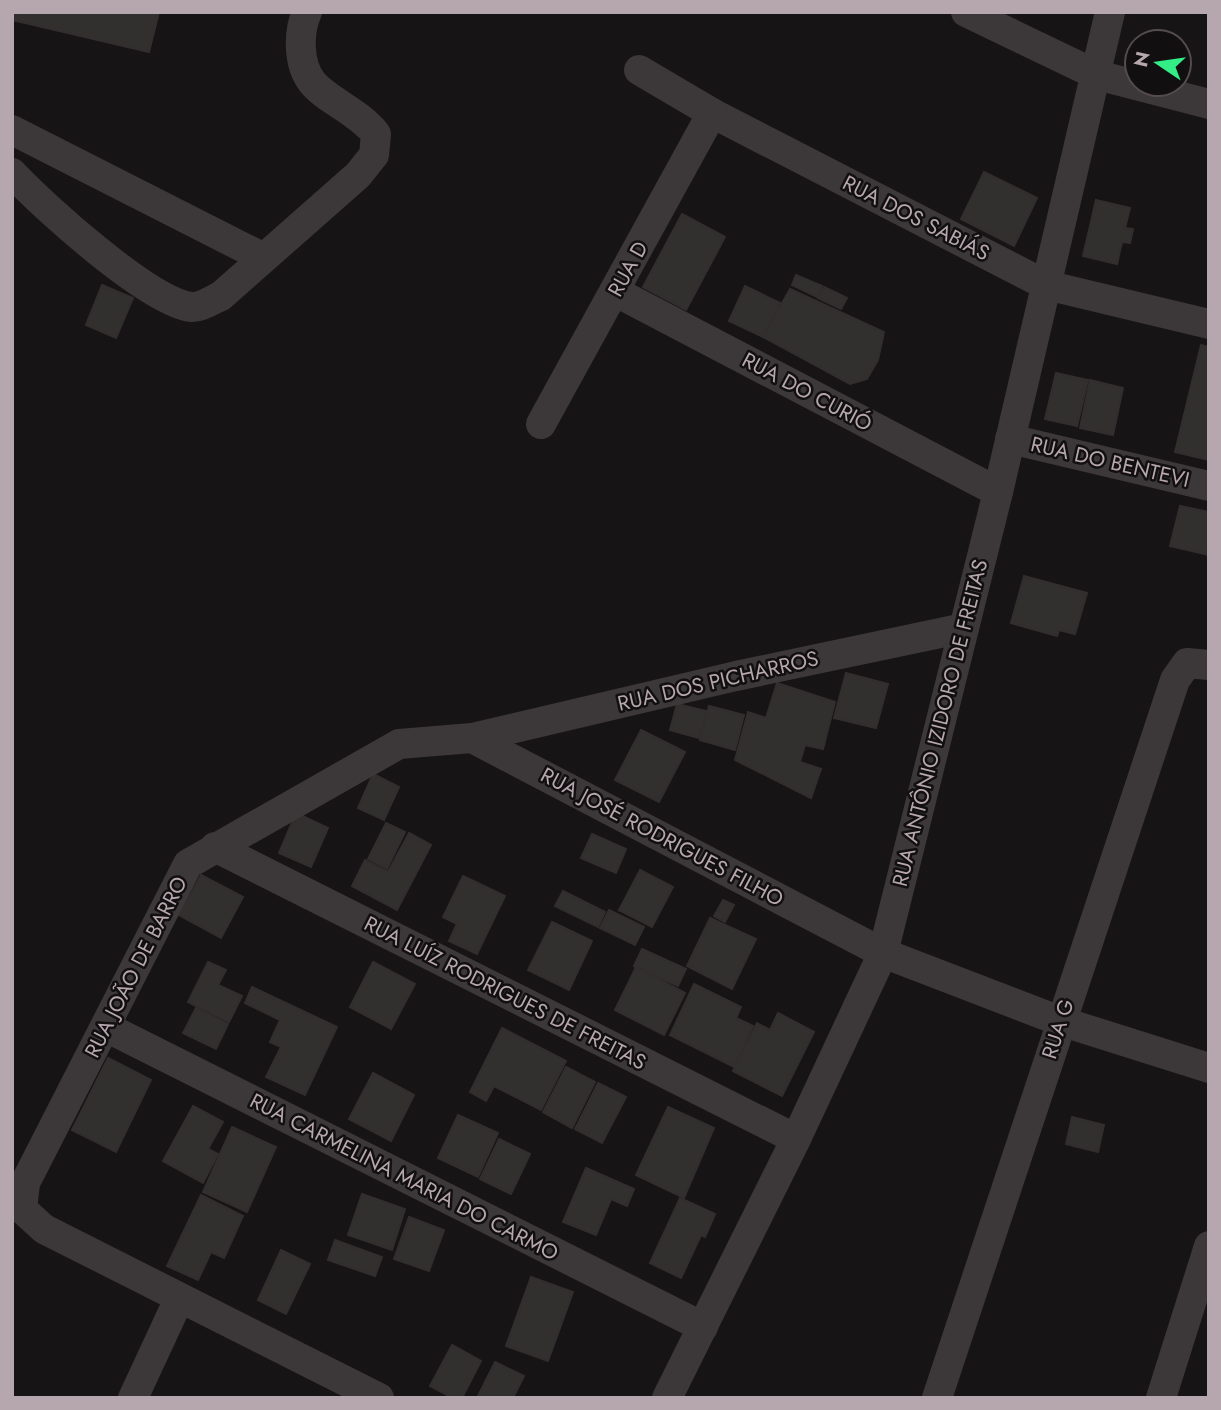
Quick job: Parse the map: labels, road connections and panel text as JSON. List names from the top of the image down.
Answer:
{
  "streets": {
    "street": [
      "RUA DOS SABIÁS",
      "RUA D",
      "RUA DO CURIÓ",
      "RUA DO BENTEVI",
      "RUA DOS PICHARROS",
      "RUA ANTÔNIO IZIDORO DE FREITAS",
      "RUA JOSÉ RODRIGUES FILHO",
      "RUA JOÃO DE BARRO",
      "RUA LUÍZ RODRIGUES DE FREITAS",
      "RUA G",
      "RUA CARMELINA MARIA DO CARMO"
    ]
  },
  "crossings": [
    ["RUA DOS SABIÁS", "RUA D"],
    ["RUA DOS SABIÁS", "RUA ANTÔNIO IZIDORO DE FREITAS"],
    ["RUA D", "RUA DO CURIÓ"],
    ["RUA DO CURIÓ", "RUA ANTÔNIO IZIDORO DE FREITAS"],
    ["RUA DO BENTEVI", "RUA ANTÔNIO IZIDORO DE FREITAS"],
    ["RUA DOS PICHARROS", "RUA ANTÔNIO IZIDORO DE FREITAS"],
    ["RUA DOS PICHARROS", "RUA JOSÉ RODRIGUES FILHO"],
    ["RUA DOS PICHARROS", "RUA JOÃO DE BARRO"],
    ["RUA ANTÔNIO IZIDORO DE FREITAS", "RUA JOSÉ RODRIGUES FILHO"],
    ["RUA ANTÔNIO IZIDORO DE FREITAS", "RUA LUÍZ RODRIGUES DE FREITAS"],
    ["RUA ANTÔNIO IZIDORO DE FREITAS", "RUA CARMELINA MARIA DO CARMO"],
    ["RUA JOSÉ RODRIGUES FILHO", "RUA JOÃO DE BARRO"],
    ["RUA JOSÉ RODRIGUES FILHO", "RUA G"],
    ["RUA JOÃO DE BARRO", "RUA LUÍZ RODRIGUES DE FREITAS"],
    ["RUA JOÃO DE BARRO", "RUA CARMELINA MARIA DO CARMO"]
  ],
  "north": "left"
}
